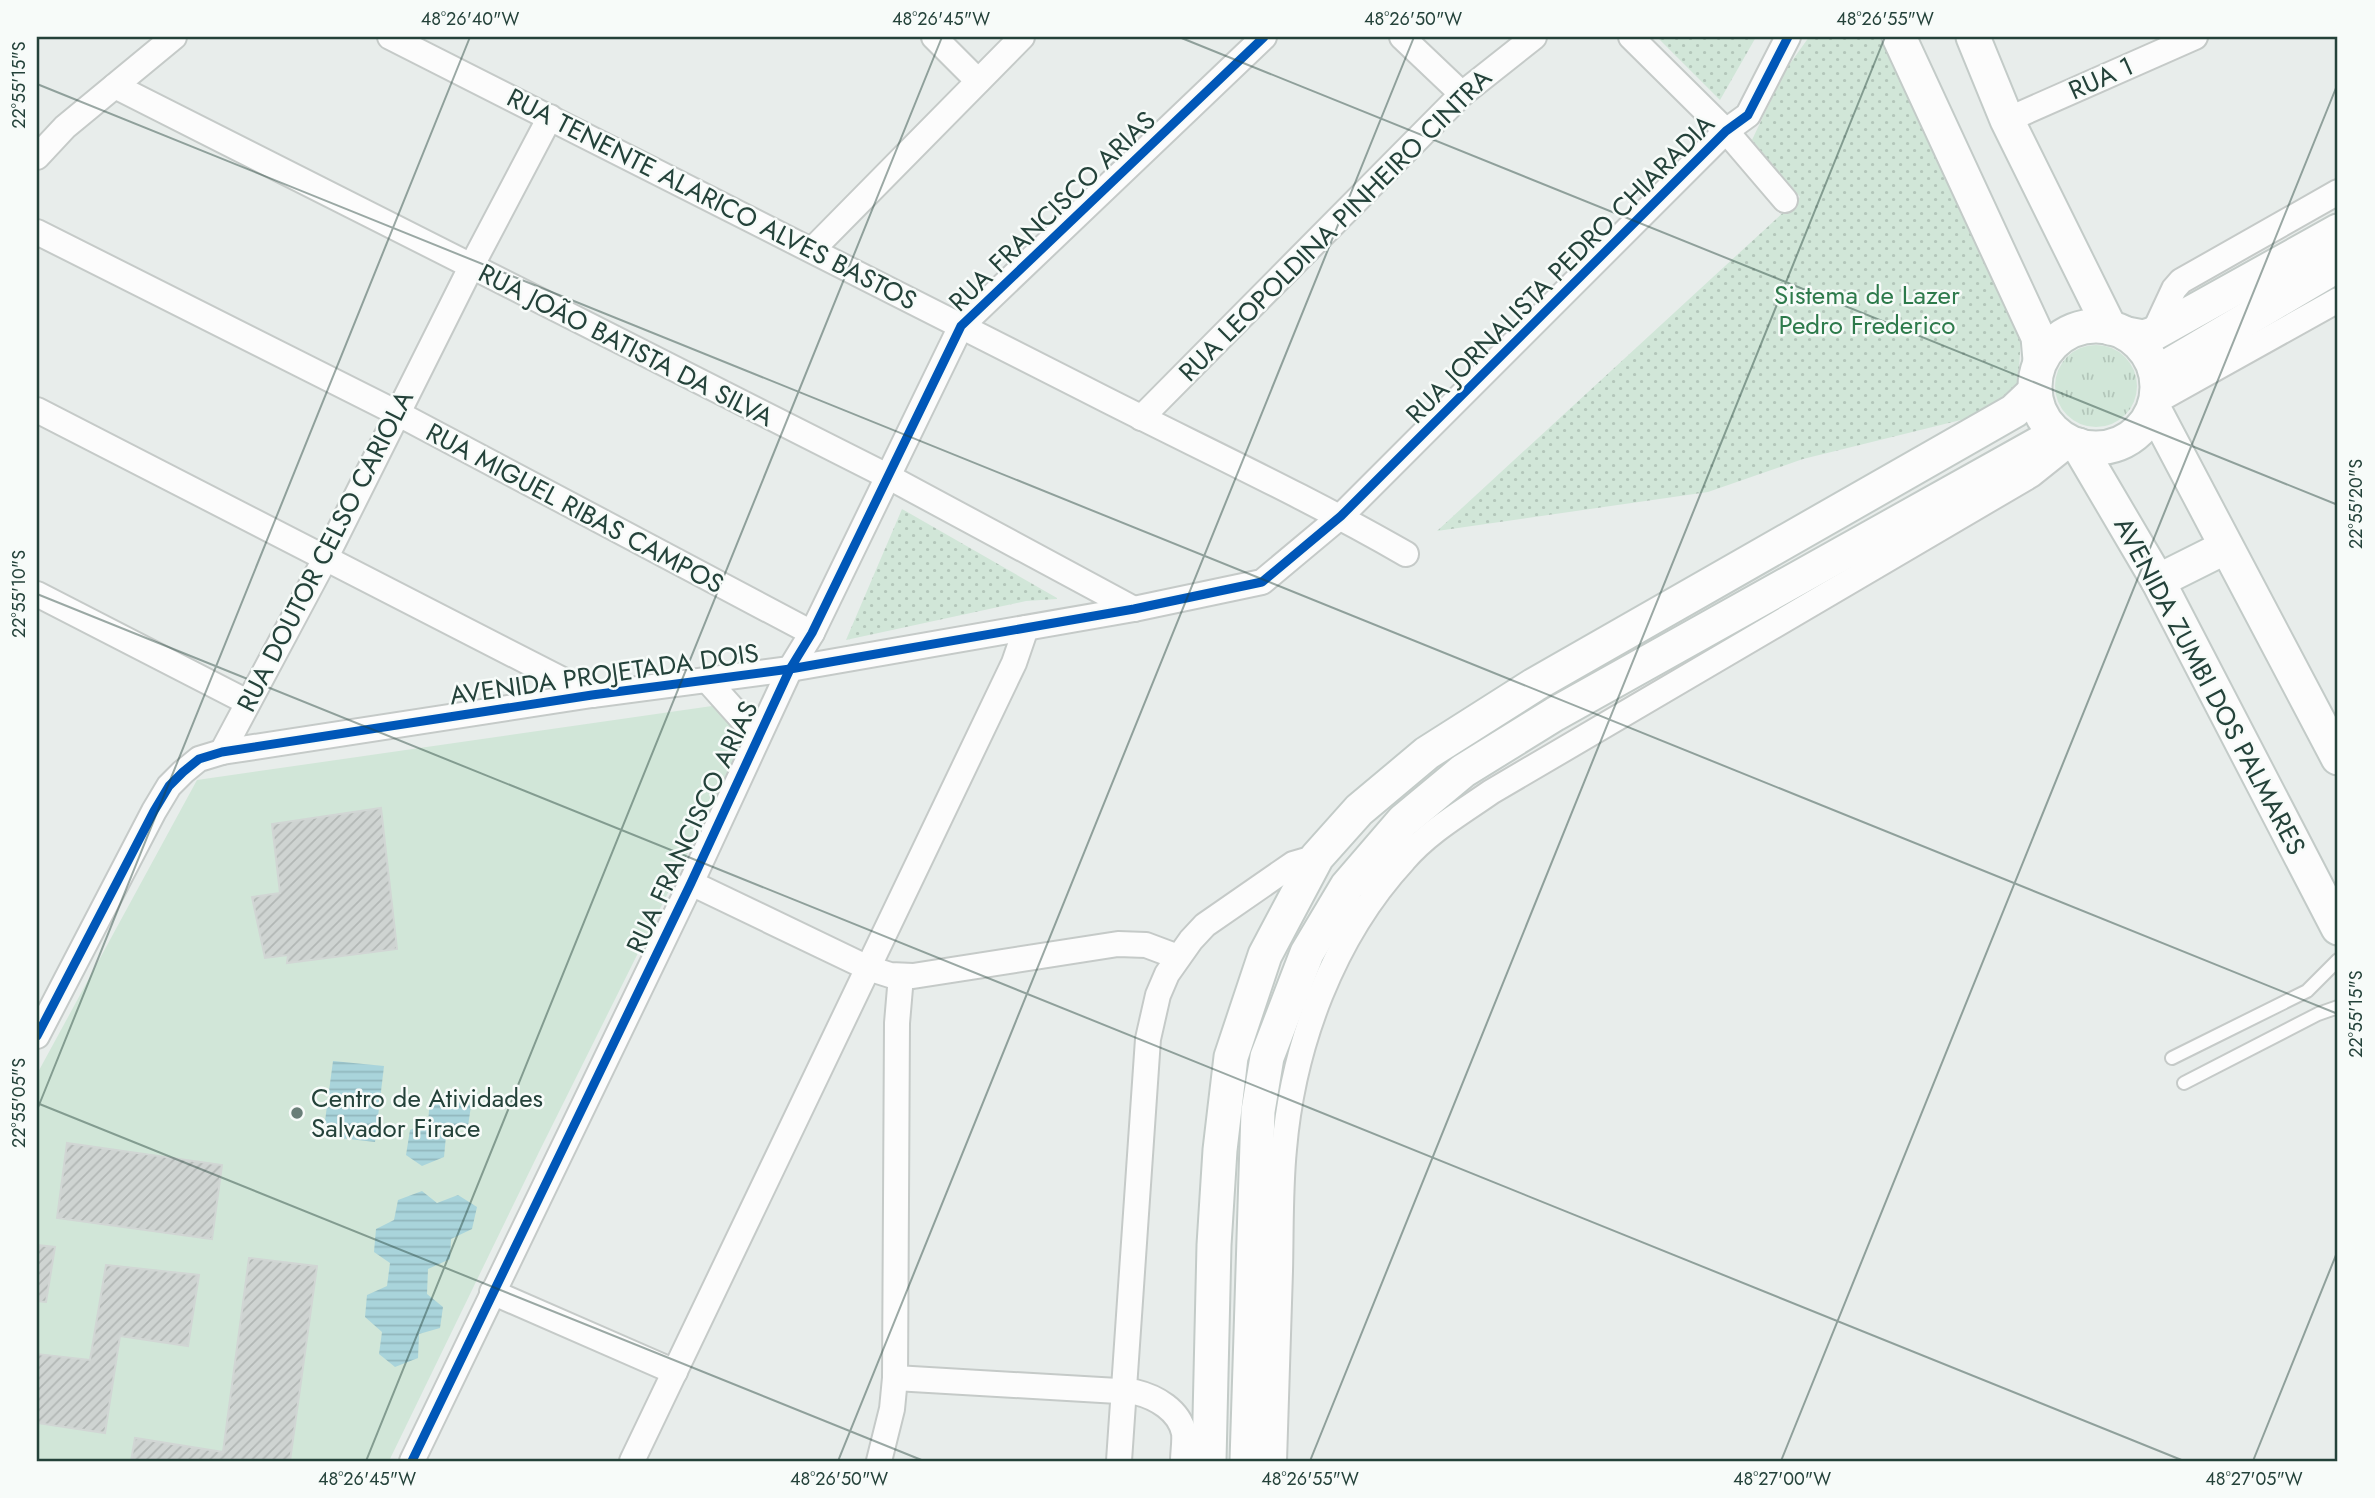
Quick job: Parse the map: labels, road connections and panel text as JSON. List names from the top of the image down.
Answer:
{
  "streets": {
    "main road": ["AVENIDA ZUMBI DOS PALMARES"],
    "street": [
      "RUA 1",
      "RUA TENENTE ALARICO ALVES BASTOS",
      "RUA FRANCISCO ARIAS",
      "RUA LEOPOLDINA PINHEIRO CINTRA",
      "RUA JORNALISTA PEDRO CHIARADIA",
      "RUA JOÃO BATISTA DA SILVA",
      "RUA MIGUEL RIBAS CAMPOS",
      "RUA DOUTOR CELSO CARIOLA",
      "AVENIDA PROJETADA DOIS"
    ]
  },
  "crossings": [
    ["RUA TENENTE ALARICO ALVES BASTOS", "RUA FRANCISCO ARIAS"],
    ["RUA TENENTE ALARICO ALVES BASTOS", "RUA LEOPOLDINA PINHEIRO CINTRA"],
    ["RUA TENENTE ALARICO ALVES BASTOS", "RUA JORNALISTA PEDRO CHIARADIA"],
    ["RUA TENENTE ALARICO ALVES BASTOS", "RUA DOUTOR CELSO CARIOLA"],
    ["RUA TENENTE ALARICO ALVES BASTOS", "AVENIDA PROJETADA DOIS"],
    ["RUA FRANCISCO ARIAS", "RUA JOÃO BATISTA DA SILVA"],
    ["RUA FRANCISCO ARIAS", "RUA MIGUEL RIBAS CAMPOS"],
    ["RUA FRANCISCO ARIAS", "AVENIDA PROJETADA DOIS"],
    ["RUA JORNALISTA PEDRO CHIARADIA", "AVENIDA PROJETADA DOIS"],
    ["RUA JOÃO BATISTA DA SILVA", "RUA DOUTOR CELSO CARIOLA"],
    ["RUA JOÃO BATISTA DA SILVA", "AVENIDA PROJETADA DOIS"],
    ["RUA MIGUEL RIBAS CAMPOS", "RUA DOUTOR CELSO CARIOLA"],
    ["RUA DOUTOR CELSO CARIOLA", "AVENIDA PROJETADA DOIS"]
  ],
  "parks": ["Sistema de Lazer Pedro Frederico"],
  "places": ["Centro de Atividades Salvador Firace"],
  "coordinates": [
    "48°26'40\"W",
    "48°26'45\"W",
    "48°26'50\"W",
    "48°26'55\"W",
    "22°55'15\"S",
    "22°55'20\"S",
    "22°55'10\"S",
    "22°55'05\"S",
    "48°27'00\"W",
    "48°27'05\"W"
  ]
}
